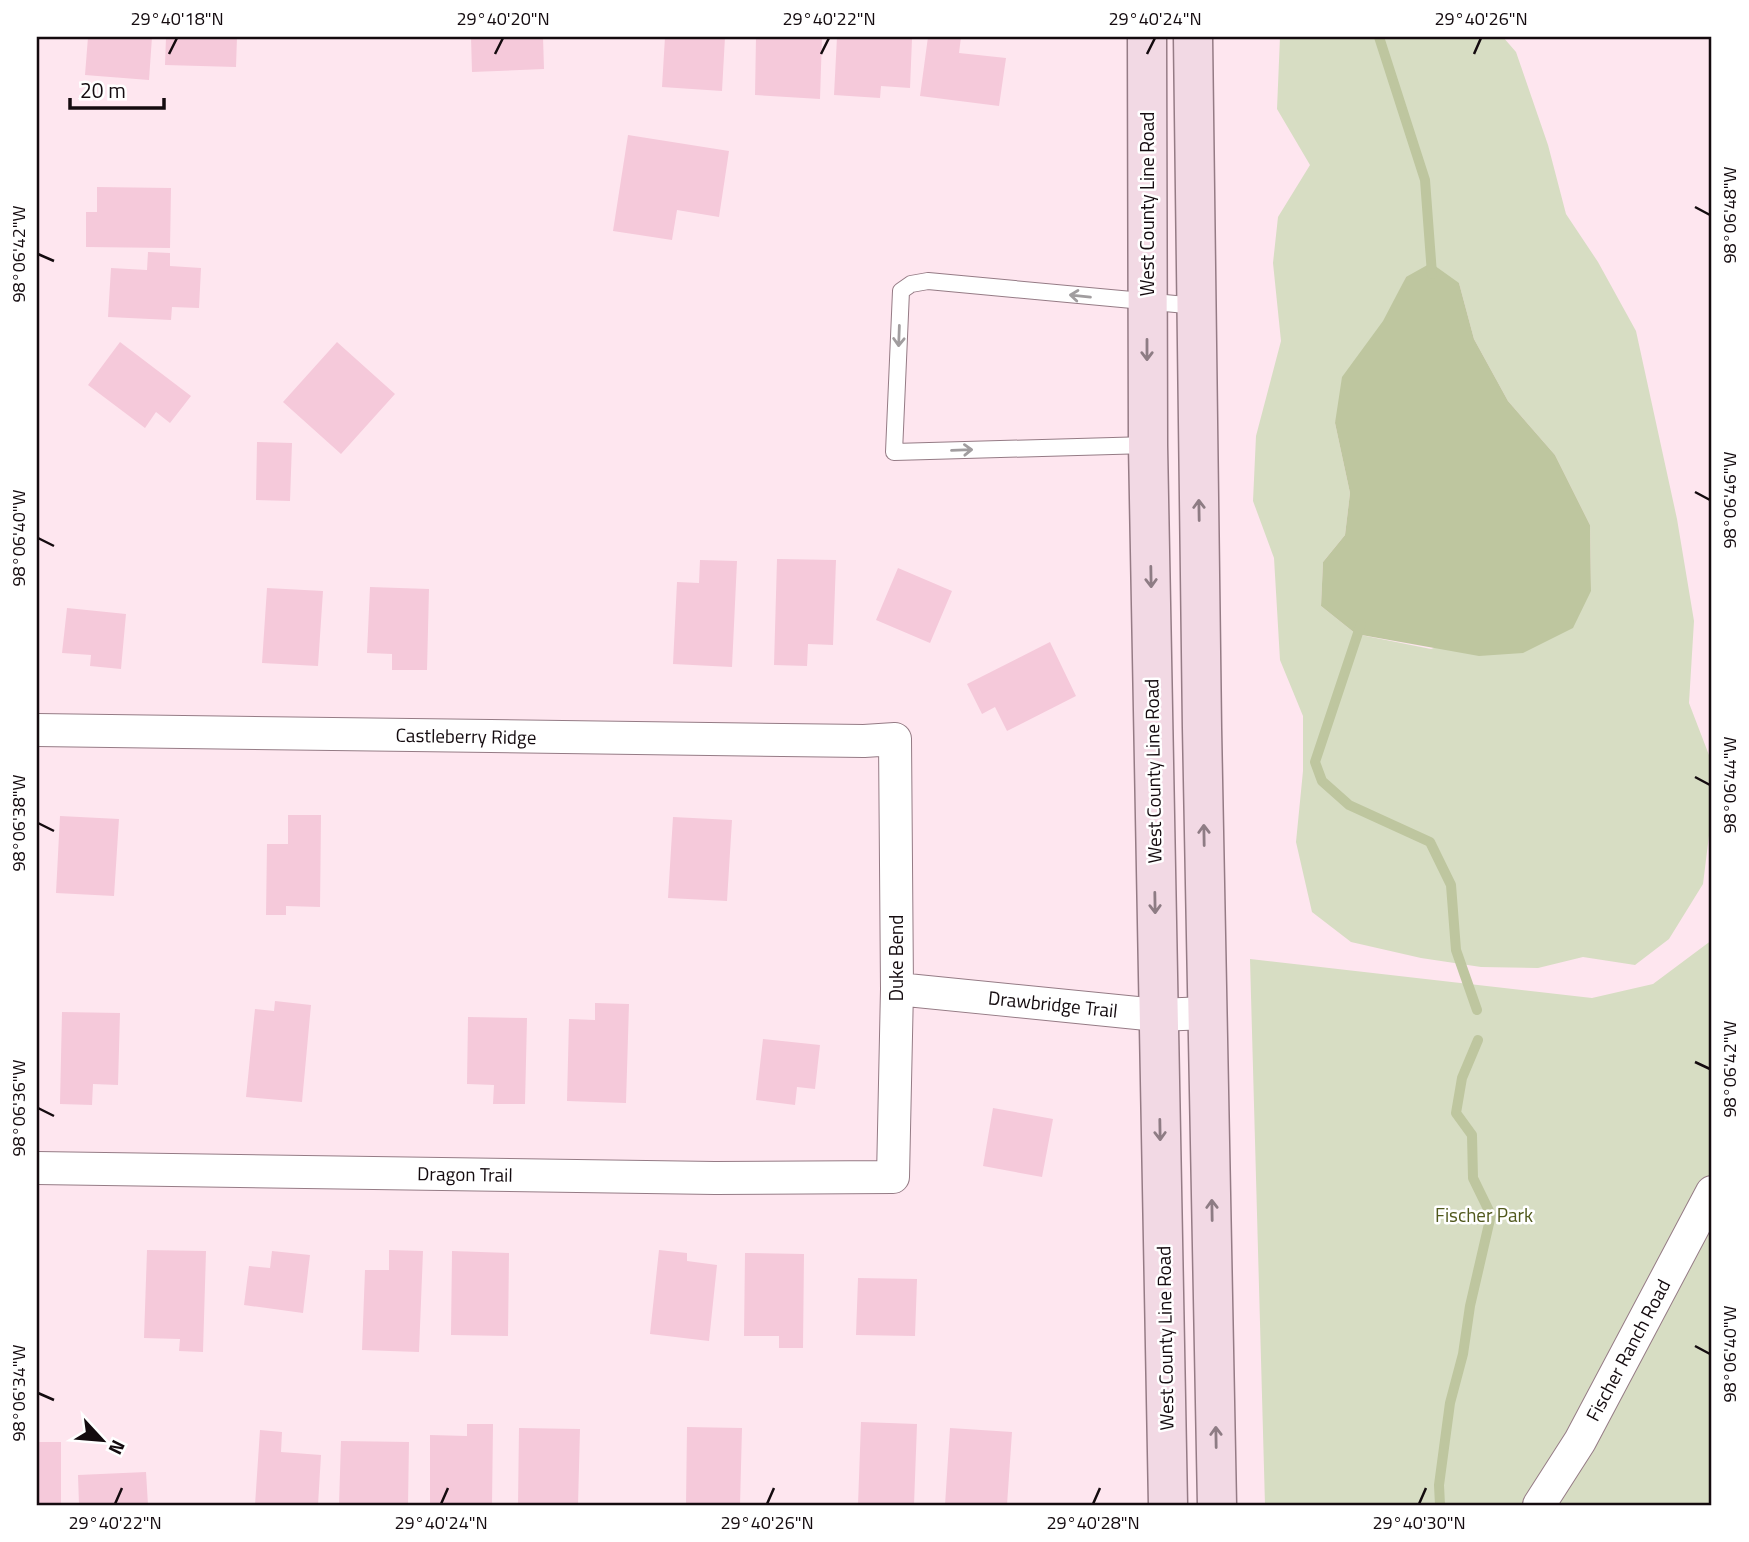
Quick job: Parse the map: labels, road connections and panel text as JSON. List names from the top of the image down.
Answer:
{
  "streets": {
    "main road": ["West County Line Road"],
    "street": [
      "Castleberry Ridge",
      "Duke Bend",
      "Drawbridge Trail",
      "Dragon Trail",
      "Fischer Ranch Road"
    ]
  },
  "crossings": [
    ["West County Line Road", "Drawbridge Trail"],
    ["Castleberry Ridge", "Duke Bend"],
    ["Duke Bend", "Drawbridge Trail"],
    ["Duke Bend", "Dragon Trail"]
  ],
  "parks": ["Fischer Park"],
  "scale_bar": "20 m",
  "north": "bottom right",
  "coordinates": [
    "29°40'18\"N",
    "29°40'20\"N",
    "29°40'22\"N",
    "29°40'24\"N",
    "29°40'26\"N",
    "98°06'48\"W",
    "98°06'42\"W",
    "98°06'46\"W",
    "98°06'40\"W",
    "98°06'44\"W",
    "98°06'38\"W",
    "98°06'36\"W",
    "98°06'34\"W",
    "29°40'28\"N",
    "29°40'30\"N"
  ]
}
